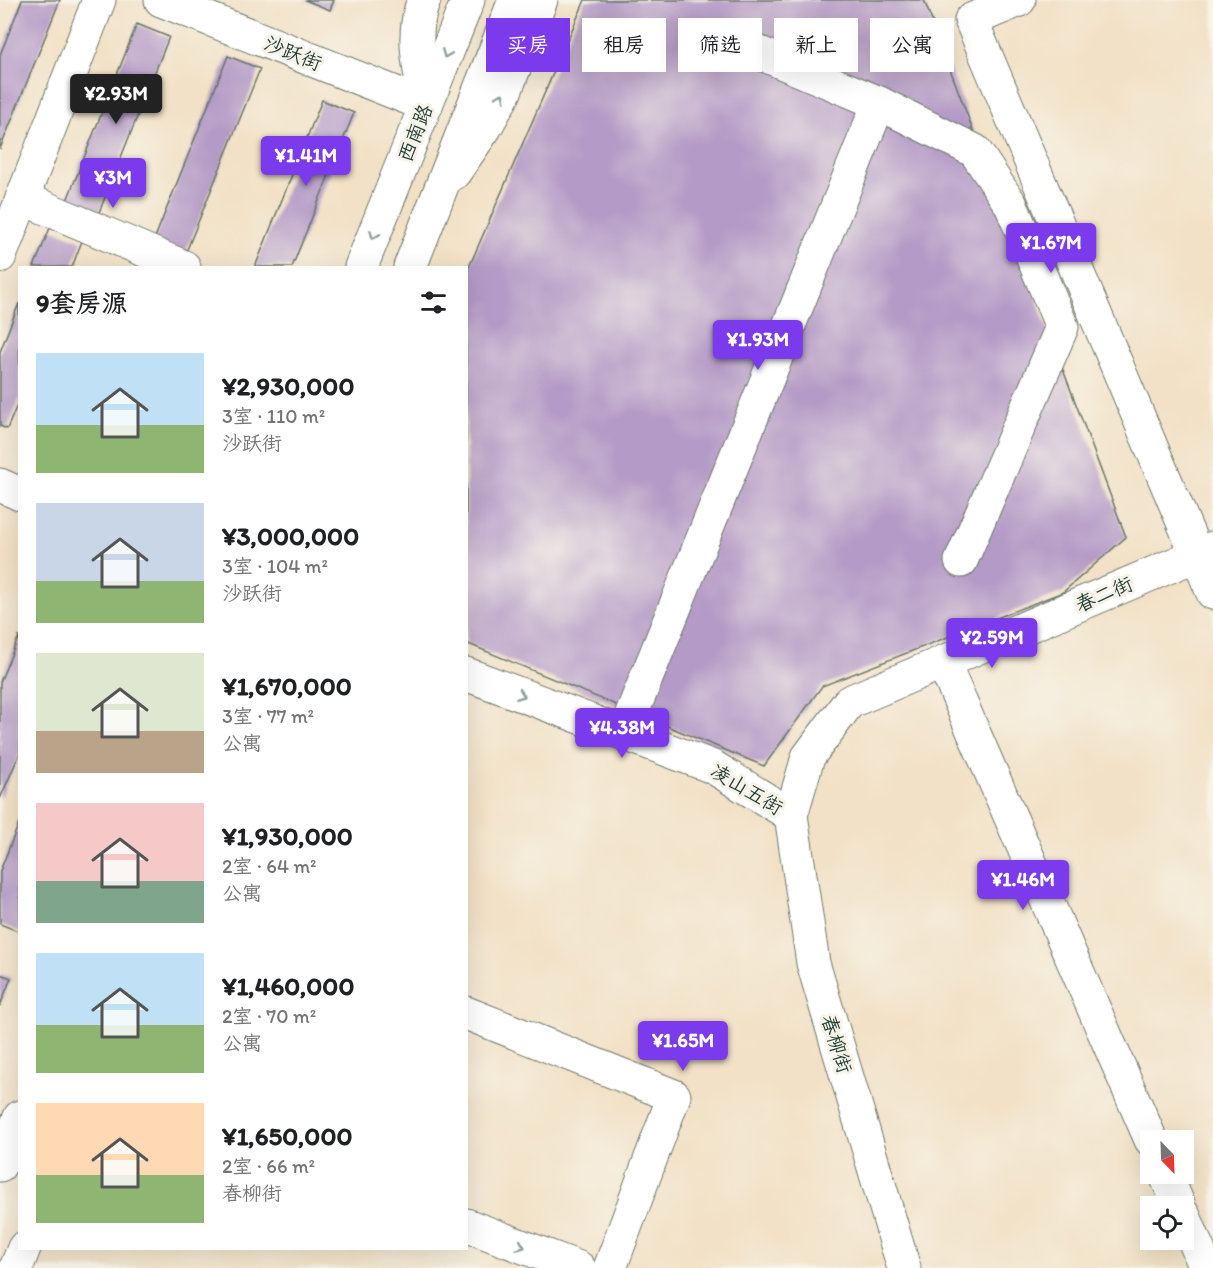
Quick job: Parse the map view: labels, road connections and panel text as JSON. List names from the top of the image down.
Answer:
{
  "streets": {
    "street": [
      "沙跃街",
      "西南路",
      "春二街",
      "凌山五街",
      "春柳街"
    ]
  },
  "crossings": [
    ["沙跃街", "西南路"],
    ["春二街", "凌山五街"],
    ["春二街", "春柳街"],
    ["凌山五街", "春柳街"]
  ],
  "one_way": ["凌山五街"],
  "north": "bottom right",
  "page": {
    "chip": [
      "买房",
      "租房",
      "筛选",
      "新上",
      "公寓"
    ],
    "price": [
      "¥2.93M",
      "¥1.41M",
      "¥3M",
      "¥1.67M",
      "¥1.93M",
      "¥2.59M",
      "¥4.38M",
      "¥1.46M",
      "¥1.65M"
    ],
    "heading": "9套房源",
    "list": [
      {
        "name": "¥2,930,000",
        "note": "3室 · 110 m² · 沙跃街"
      },
      {
        "name": "¥3,000,000",
        "note": "3室 · 104 m² · 沙跃街"
      },
      {
        "name": "¥1,670,000",
        "note": "3室 · 77 m² · 公寓"
      },
      {
        "name": "¥1,930,000",
        "note": "2室 · 64 m² · 公寓"
      },
      {
        "name": "¥1,460,000",
        "note": "2室 · 70 m² · 公寓"
      },
      {
        "name": "¥1,650,000",
        "note": "2室 · 66 m² · 春柳街"
      }
    ]
  }
}
